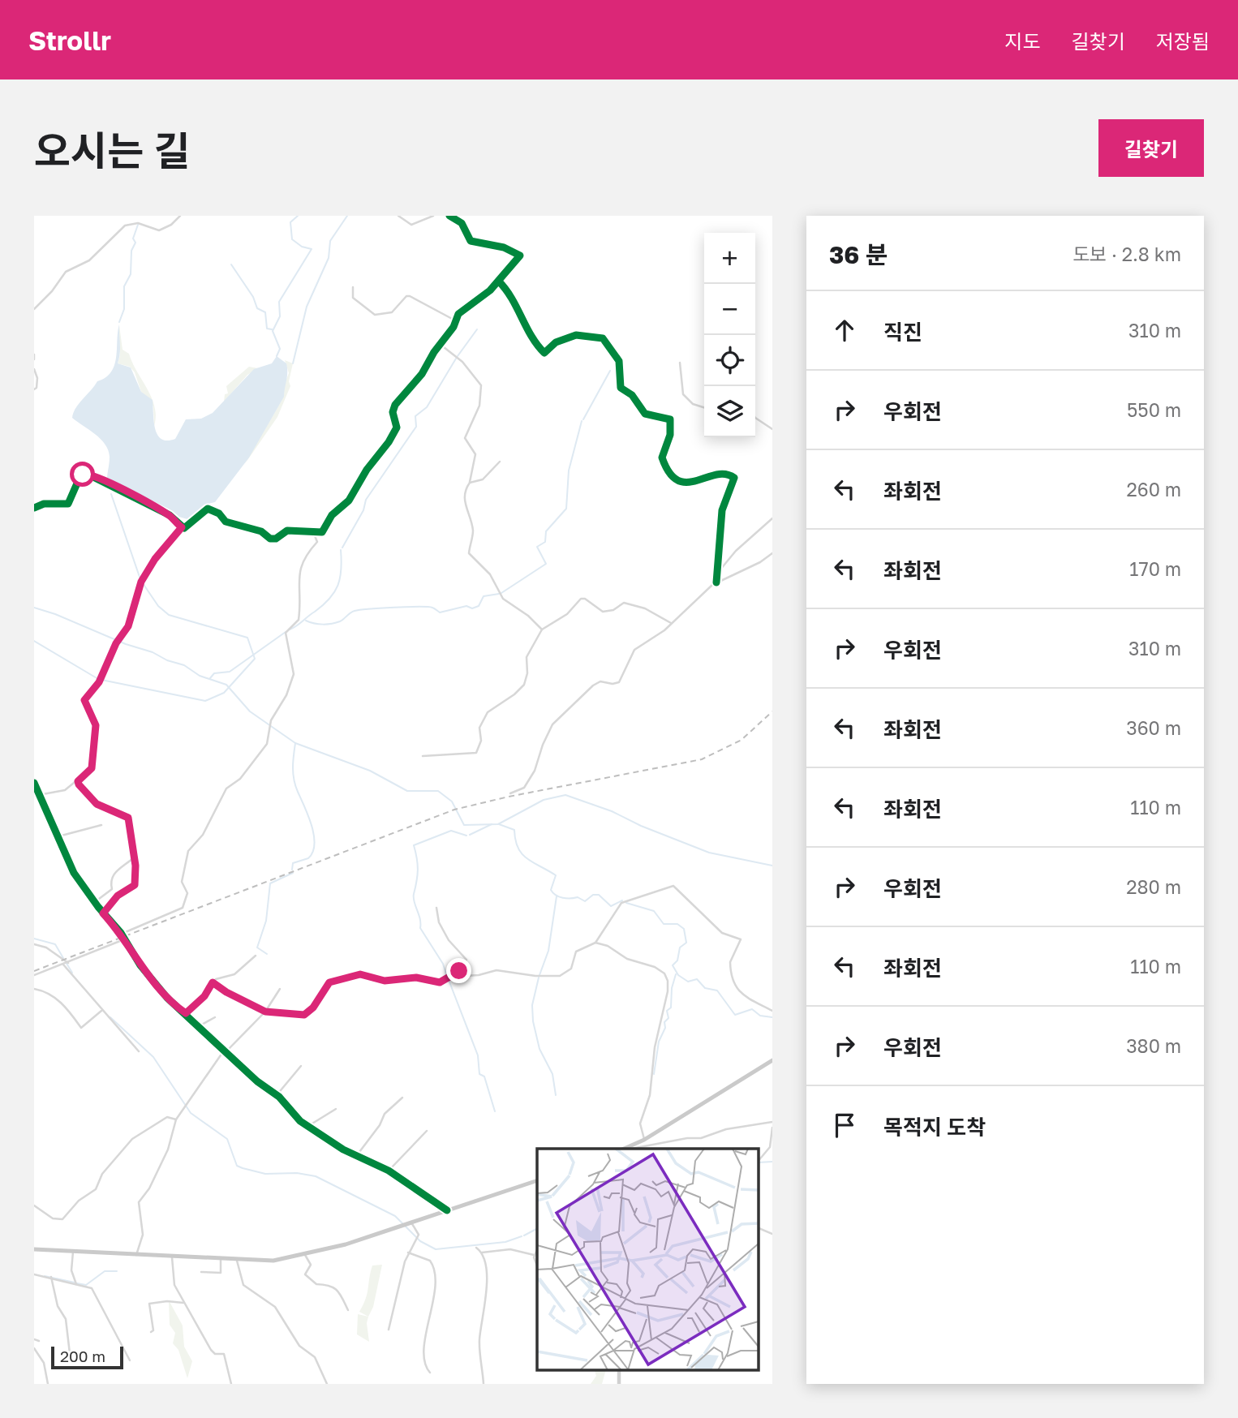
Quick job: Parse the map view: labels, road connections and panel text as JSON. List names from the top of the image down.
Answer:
{
  "scale_bar": "200 m",
  "page": {
    "header": "Strollr",
    "nav": ["지도", "길찾기", "저장됨"],
    "title": "오시는 길",
    "buttons": "길찾기",
    "heading": ["36 분", "도보 · 2.8 km"],
    "map_buttons": ["+", "−"],
    "list": [
      ["직진", "310 m"],
      ["우회전", "550 m"],
      ["좌회전", "260 m"],
      ["좌회전", "170 m"],
      ["우회전", "310 m"],
      ["좌회전", "360 m"],
      ["좌회전", "110 m"],
      ["우회전", "280 m"],
      ["좌회전", "110 m"],
      ["우회전", "380 m"],
      "목적지 도착"
    ],
    "scale": "200 m"
  }
}
